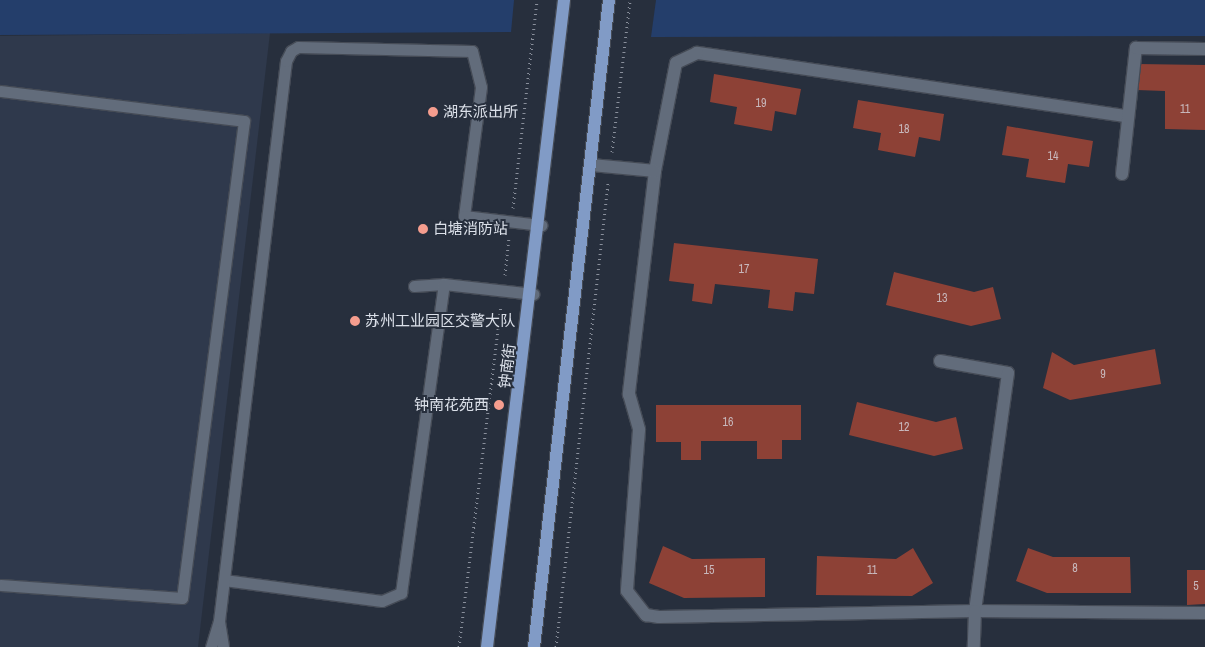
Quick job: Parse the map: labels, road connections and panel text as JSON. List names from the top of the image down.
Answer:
{
  "streets": {
    "main road": ["钟南街"]
  },
  "places": [
    "湖东派出所",
    "白塘消防站",
    "苏州工业园区交警大队",
    "钟南花苑西"
  ],
  "house_numbers": [
    "19",
    "11",
    "18",
    "14",
    "17",
    "13",
    "9",
    "16",
    "12",
    "8",
    "15",
    "11",
    "5"
  ]
}
